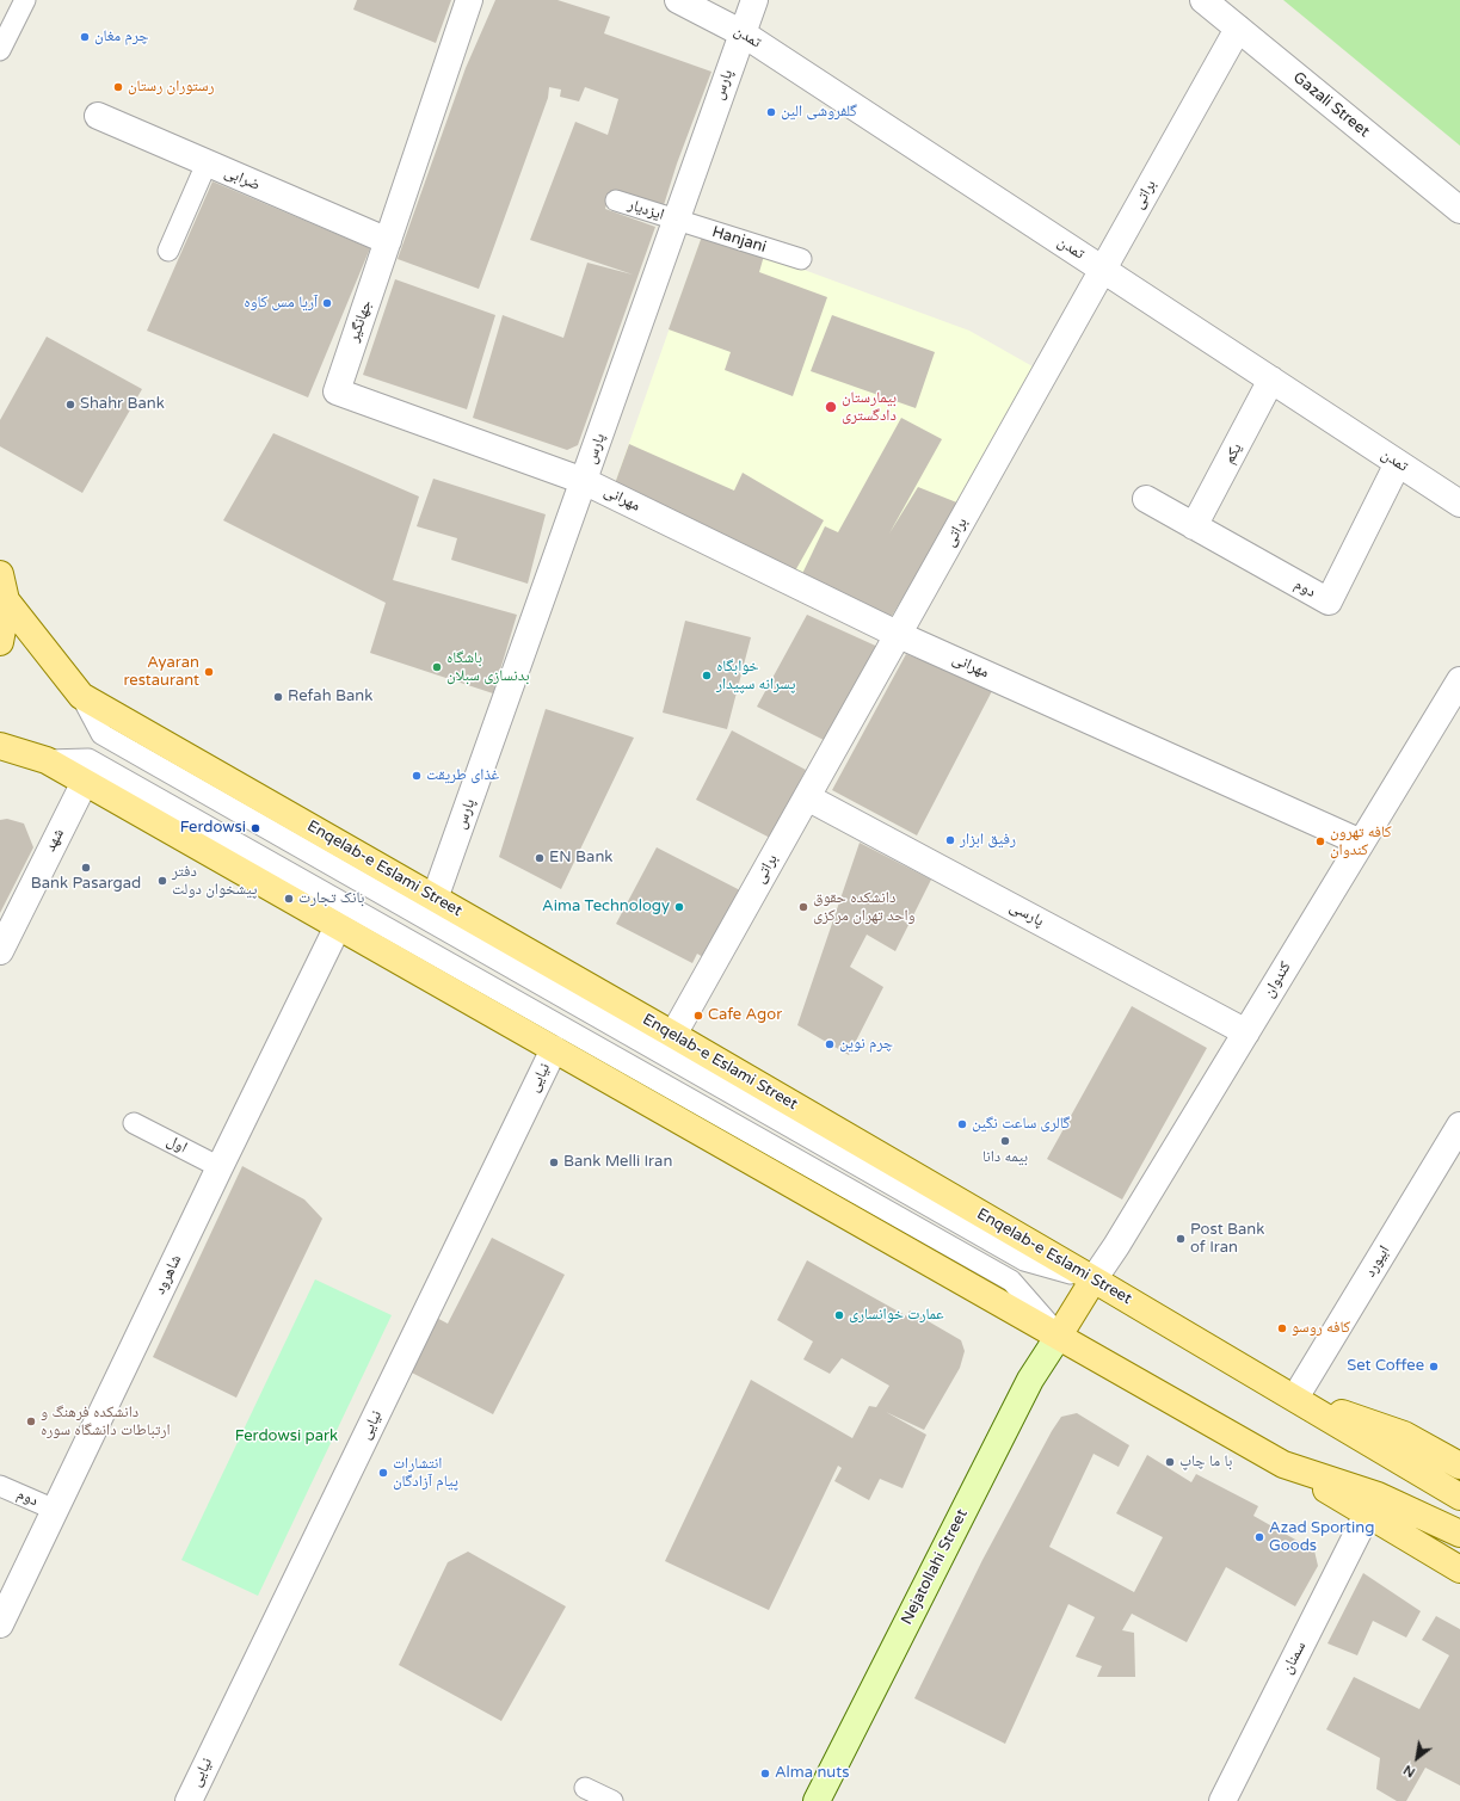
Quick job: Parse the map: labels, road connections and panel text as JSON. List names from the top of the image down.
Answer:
{
  "streets": {
    "main road": ["Enqelab-e Eslami Street", "Nejatollahi Street"],
    "street": [
      "تمدن",
      "پارس",
      "Gazali Street",
      "ضرابی",
      "براتی",
      "جهانگیر",
      "یکم",
      "مهرانی",
      "دوم",
      "شهد",
      "پارسی",
      "کندوان",
      "نیایی",
      "ابیورد",
      "شاهرود",
      "سمنان"
    ],
    "lane": ["ایزدیار", "Hanjani", "اول"]
  },
  "crossings": [
    ["تمدن", "پارس"],
    ["تمدن", "براتی"],
    ["تمدن", "یکم"],
    ["تمدن", "دوم"],
    ["پارس", "ایزدیار"],
    ["پارس", "Hanjani"],
    ["پارس", "جهانگیر"],
    ["پارس", "مهرانی"],
    ["پارس", "Enqelab-e Eslami Street"],
    ["Gazali Street", "براتی"],
    ["ضرابی", "جهانگیر"],
    ["براتی", "مهرانی"],
    ["براتی", "Enqelab-e Eslami Street"],
    ["براتی", "پارسی"],
    ["ایزدیار", "Hanjani"],
    ["جهانگیر", "مهرانی"],
    ["یکم", "دوم"],
    ["مهرانی", "کندوان"],
    ["دوم", "شاهرود"],
    ["Enqelab-e Eslami Street", "کندوان"],
    ["Enqelab-e Eslami Street", "ابیورد"],
    ["پارسی", "کندوان"],
    ["اول", "شاهرود"]
  ],
  "parks": ["Ferdowsi park"],
  "places": [
    "چرم مغان",
    "رستوران رستان",
    "گلفروشی الین",
    "آریا مس کاوه",
    "Shahr Bank",
    "بیمارستان دادگستری",
    "باشگاه بدنسازی سبلان",
    "Ayaran restaurant",
    "خوابگاه پسرانه سپیدار",
    "Refah Bank",
    "غذای طریقت",
    "Ferdowsi",
    "رفیق ابزار",
    "کافه تهرون کندوان",
    "EN Bank",
    "Bank Pasargad",
    "دفتر پیشخوان دولت",
    "بانک تجارت",
    "Aima Technology",
    "دانشکده حقوق واحد تهران مرکزی",
    "Cafe Agor",
    "چرم نوین",
    "گالری ساعت نگین",
    "بیمه دانا",
    "Bank Melli Iran",
    "Post Bank of Iran",
    "عمارت خوانساری",
    "کافه روسو",
    "Set Coffee",
    "دانشکده فرهنگ و ارتباطات دانشگاه سوره",
    "با ما چاپ",
    "انتشارات پیام آزادگان",
    "Azad Sporting Goods",
    "Alma nuts"
  ],
  "north": "bottom left"
}
